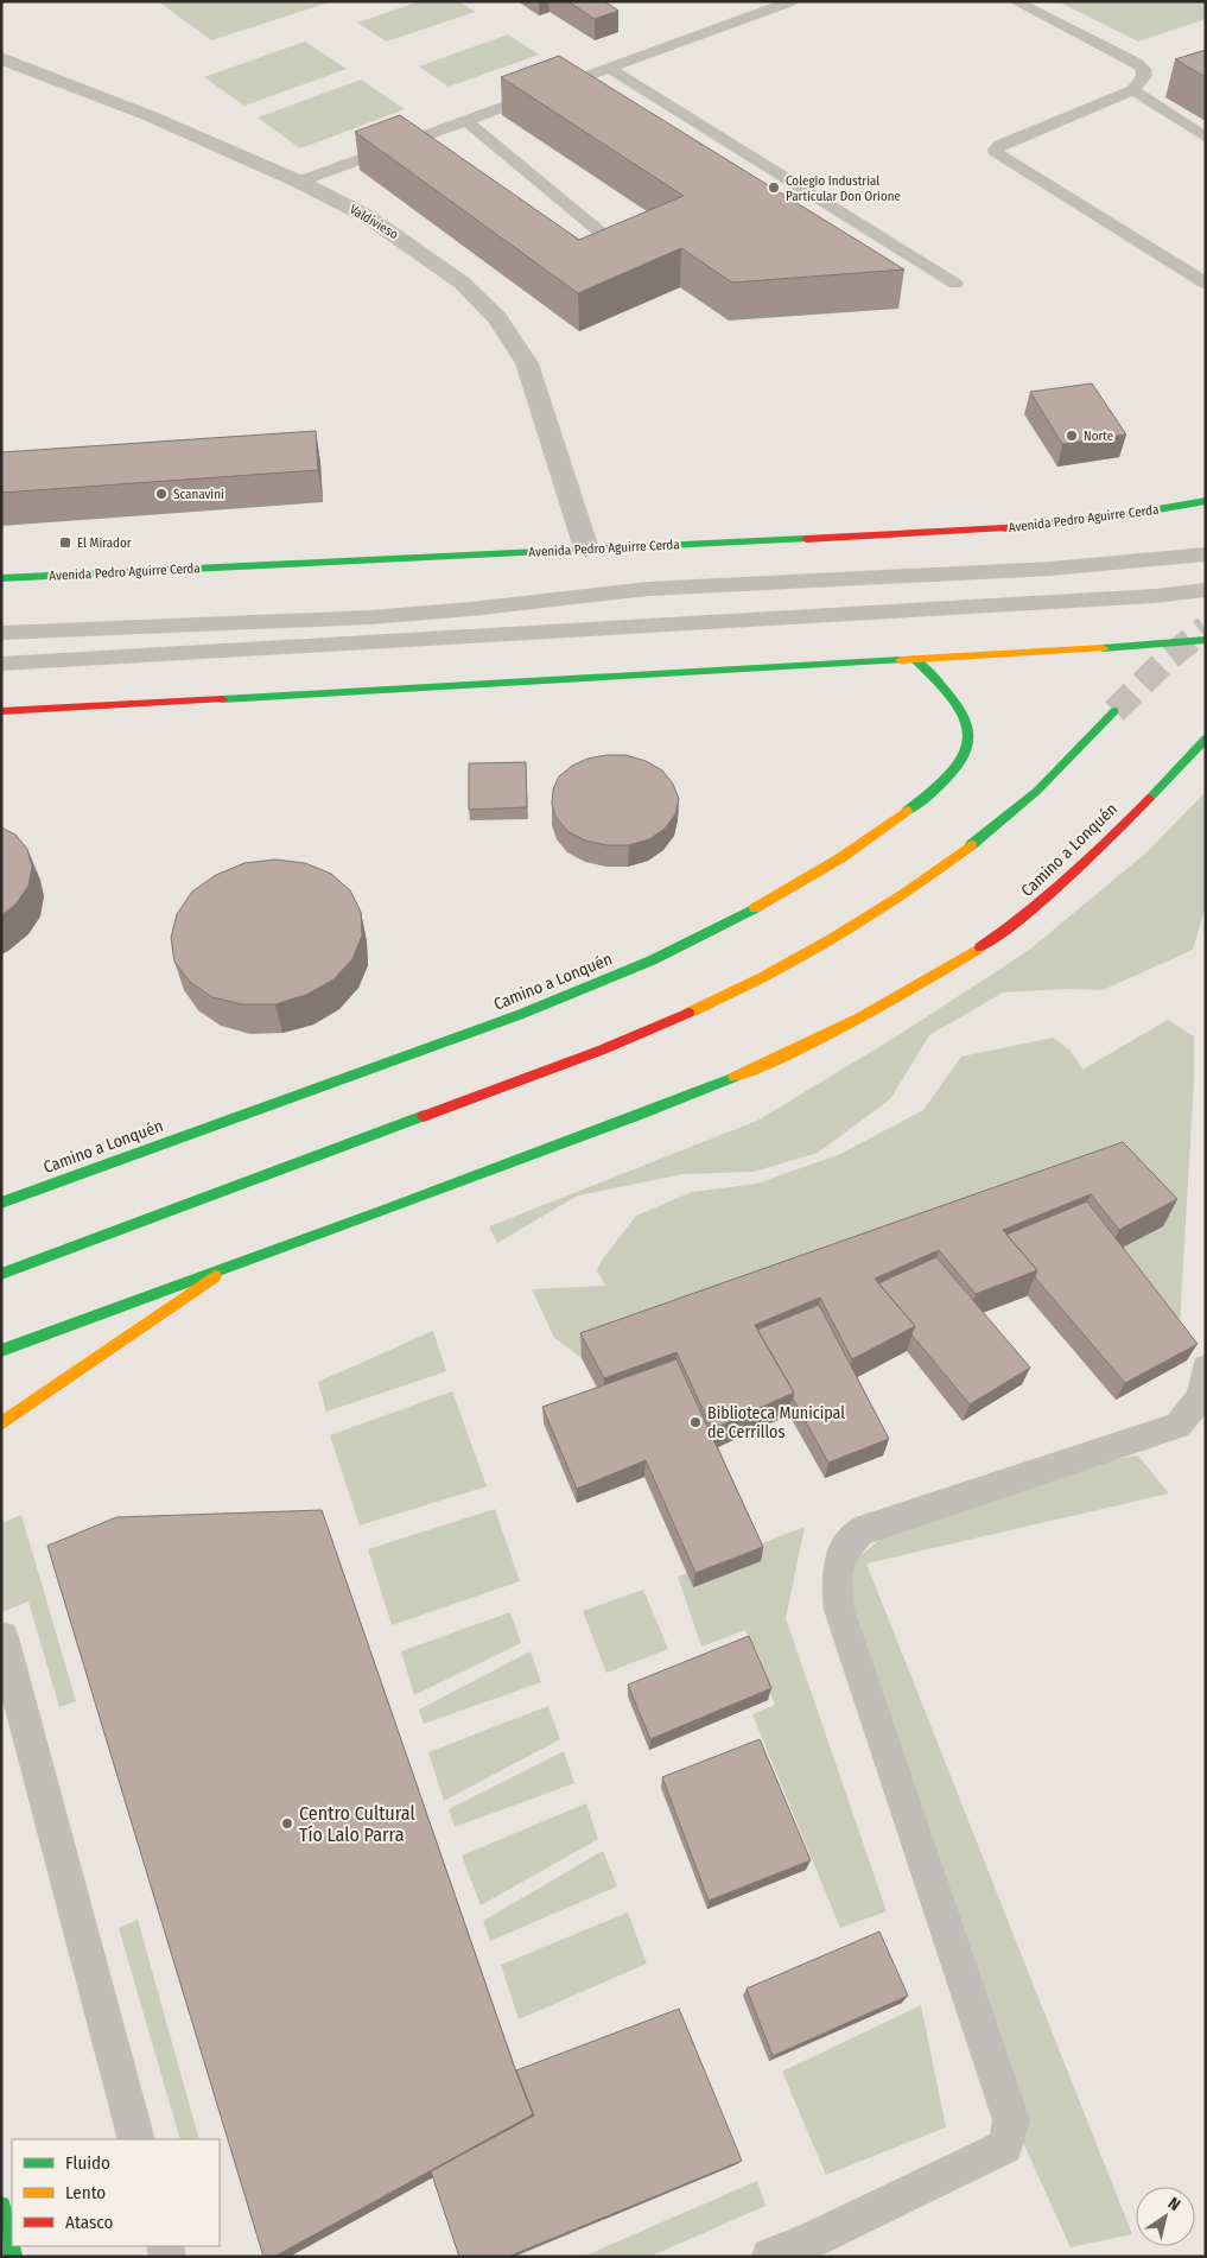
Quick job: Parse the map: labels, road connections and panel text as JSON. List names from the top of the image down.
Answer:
{
  "streets": {
    "main road": ["Avenida Pedro Aguirre Cerda", "Camino a Lonquén"],
    "street": ["Valdivieso"]
  },
  "crossings": [
    ["Valdivieso", "Avenida Pedro Aguirre Cerda"]
  ],
  "places": {
    "other": [
      "Colegio Industrial Particular Don Orione",
      "Norte",
      "Scanavini",
      "Biblioteca Municipal de Cerrillos",
      "Centro Cultural Tío Lalo Parra"
    ],
    "transit": ["El Mirador"]
  },
  "legend": ["Fluido", "Lento", "Atasco"],
  "north": "top right"
}
